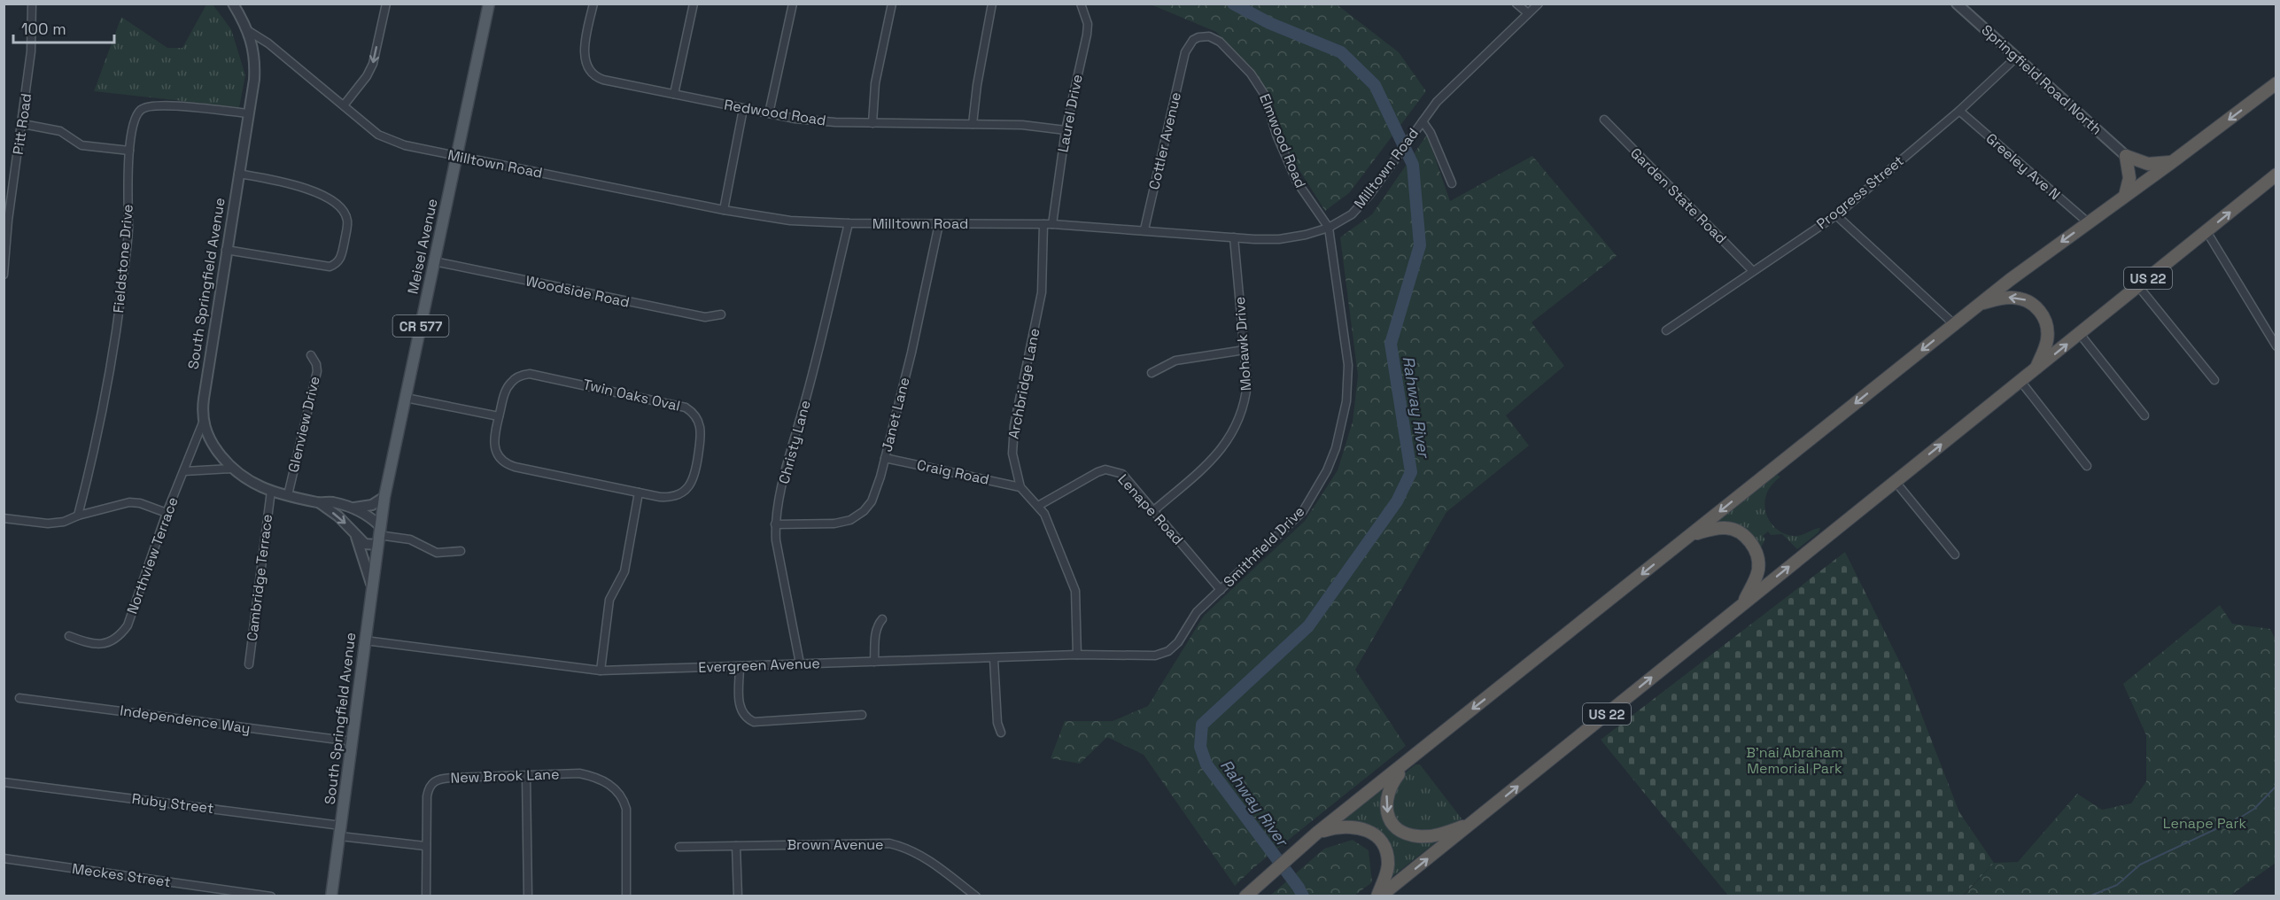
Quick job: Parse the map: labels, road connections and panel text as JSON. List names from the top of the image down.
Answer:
{
  "streets": {
    "highway": ["US 22"],
    "main road": ["Meisel Avenue", "South Springfield Avenue", "CR 577"],
    "street": [
      "Springfield Road North",
      "Redwood Road",
      "Laurel Drive",
      "Pitt Road",
      "Cottler Avenue",
      "Elmwood Road",
      "Milltown Road",
      "Greeley Ave N",
      "Progress Street",
      "Garden State Road",
      "Fieldstone Drive",
      "Woodside Road",
      "Mohawk Drive",
      "Archbridge Lane",
      "Twin Oaks Oval",
      "Janet Lane",
      "Glenview Drive",
      "Christy Lane",
      "Craig Road",
      "Lenape Road",
      "Smithfield Drive",
      "Northview Terrace",
      "Cambridge Terrace",
      "Evergreen Avenue",
      "Independence Way",
      "New Brook Lane",
      "Ruby Street",
      "Brown Avenue",
      "Meckes Street"
    ]
  },
  "crossings": [
    ["Springfield Road North", "Progress Street"],
    ["Redwood Road", "Laurel Drive"],
    ["Laurel Drive", "Milltown Road"],
    ["Cottler Avenue", "Elmwood Road"],
    ["Cottler Avenue", "Milltown Road"],
    ["Elmwood Road", "Milltown Road"],
    ["Elmwood Road", "Smithfield Drive"],
    ["Milltown Road", "Meisel Avenue"],
    ["Milltown Road", "South Springfield Avenue"],
    ["Milltown Road", "Mohawk Drive"],
    ["Milltown Road", "Archbridge Lane"],
    ["Milltown Road", "Janet Lane"],
    ["Milltown Road", "Christy Lane"],
    ["Milltown Road", "Smithfield Drive"],
    ["Greeley Ave N", "Progress Street"],
    ["Progress Street", "Garden State Road"],
    ["Meisel Avenue", "South Springfield Avenue"],
    ["Meisel Avenue", "Woodside Road"],
    ["Fieldstone Drive", "South Springfield Avenue"],
    ["South Springfield Avenue", "Northview Terrace"],
    ["South Springfield Avenue", "Evergreen Avenue"],
    ["South Springfield Avenue", "Independence Way"],
    ["South Springfield Avenue", "Ruby Street"],
    ["Mohawk Drive", "Lenape Road"],
    ["Archbridge Lane", "Craig Road"],
    ["Archbridge Lane", "Lenape Road"],
    ["Archbridge Lane", "Evergreen Avenue"],
    ["Janet Lane", "Christy Lane"],
    ["Janet Lane", "Craig Road"],
    ["Christy Lane", "Evergreen Avenue"],
    ["Lenape Road", "Smithfield Drive"],
    ["Smithfield Drive", "Evergreen Avenue"]
  ],
  "water": ["Rahway River"],
  "parks": ["B'nai Abraham Memorial Park", "Lenape Park"],
  "scale_bar": "100 m"
}
